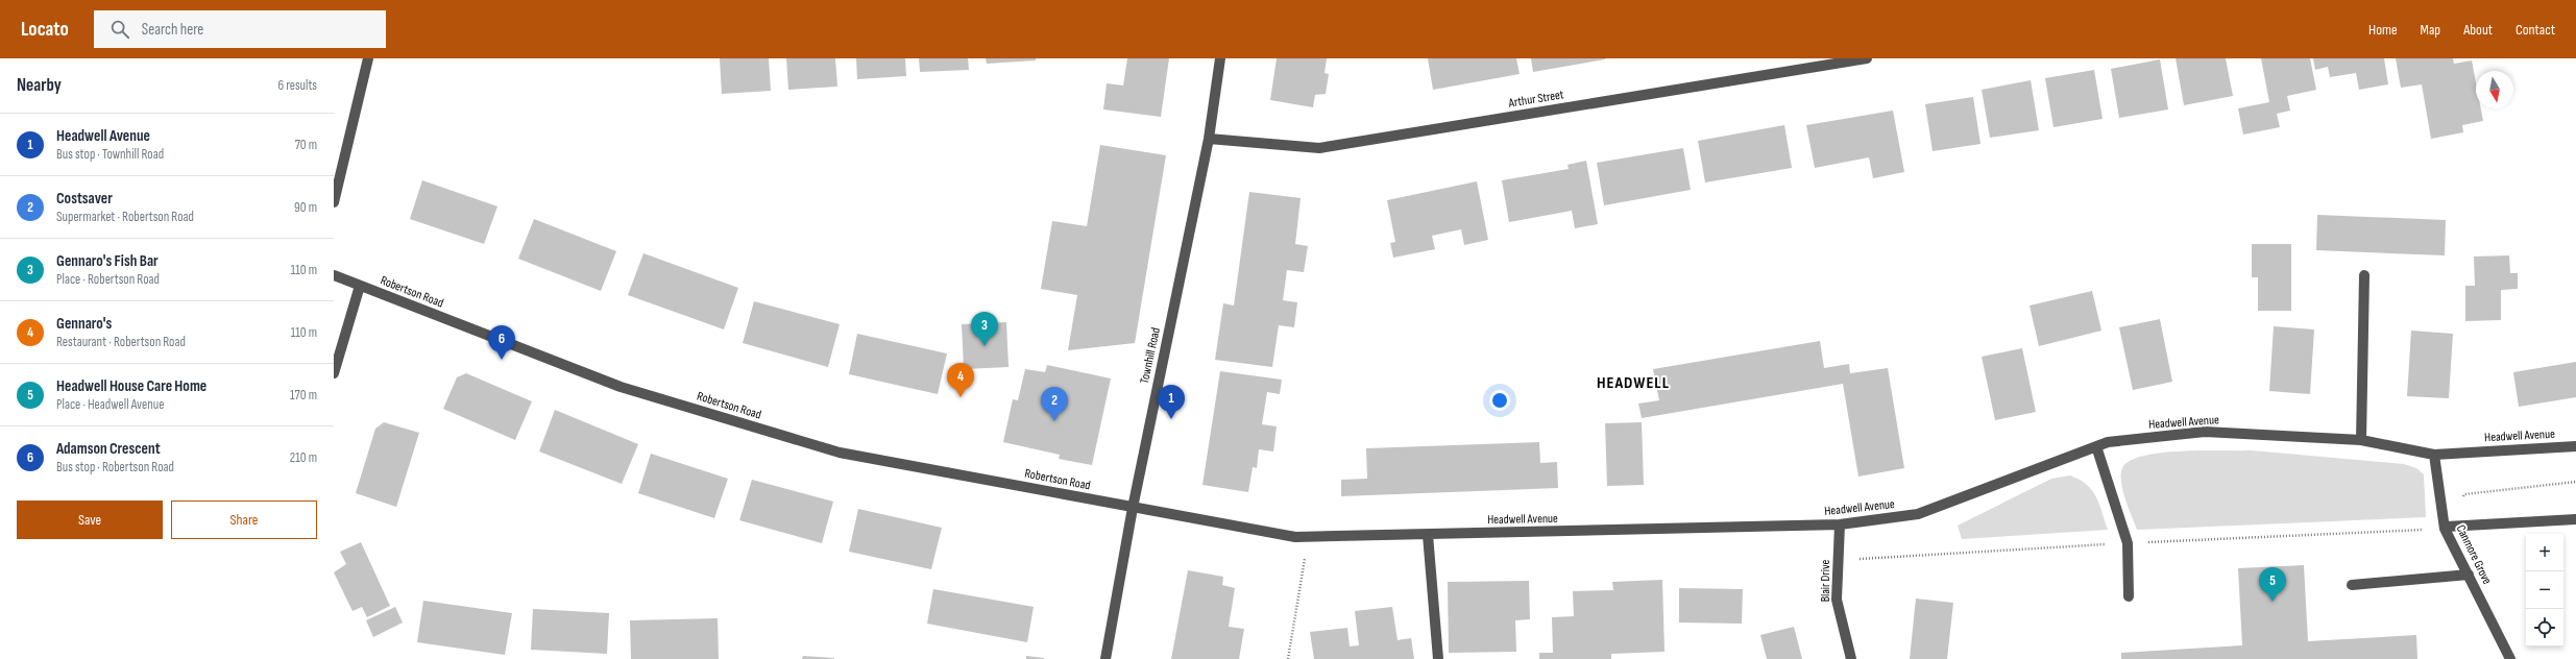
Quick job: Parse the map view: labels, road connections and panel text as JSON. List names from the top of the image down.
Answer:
{
  "streets": {
    "street": [
      "Arthur Street",
      "Robertson Road",
      "Townhill Road",
      "Headwell Avenue",
      "Canmore Grove",
      "Blair Drive"
    ]
  },
  "crossings": [
    ["Arthur Street", "Townhill Road"],
    ["Robertson Road", "Townhill Road"],
    ["Robertson Road", "Headwell Avenue"],
    ["Townhill Road", "Headwell Avenue"],
    ["Headwell Avenue", "Canmore Grove"],
    ["Headwell Avenue", "Blair Drive"]
  ],
  "districts": ["HEADWELL"],
  "north": "bottom",
  "page": {
    "header": "Locato",
    "search": "Search here",
    "nav": [
      "Home",
      "Map",
      "About",
      "Contact"
    ],
    "heading": ["Nearby", "6 results"],
    "list": [
      {
        "mark": "1",
        "name": "Headwell Avenue",
        "note": "Bus stop · Townhill Road",
        "value": "70 m"
      },
      {
        "mark": "2",
        "name": "Costsaver",
        "note": "Supermarket · Robertson Road",
        "value": "90 m"
      },
      {
        "mark": "3",
        "name": "Gennaro's Fish Bar",
        "note": "Place · Robertson Road",
        "value": "110 m"
      },
      {
        "mark": "4",
        "name": "Gennaro's",
        "note": "Restaurant · Robertson Road",
        "value": "110 m"
      },
      {
        "mark": "5",
        "name": "Headwell House Care Home",
        "note": "Place · Headwell Avenue",
        "value": "170 m"
      },
      {
        "mark": "6",
        "name": "Adamson Crescent",
        "note": "Bus stop · Robertson Road",
        "value": "210 m"
      }
    ],
    "pins": [
      "3",
      "6",
      "4",
      "1",
      "2",
      "5"
    ],
    "buttons": ["Save", "Share"],
    "map_buttons": ["+", "−"]
  }
}
